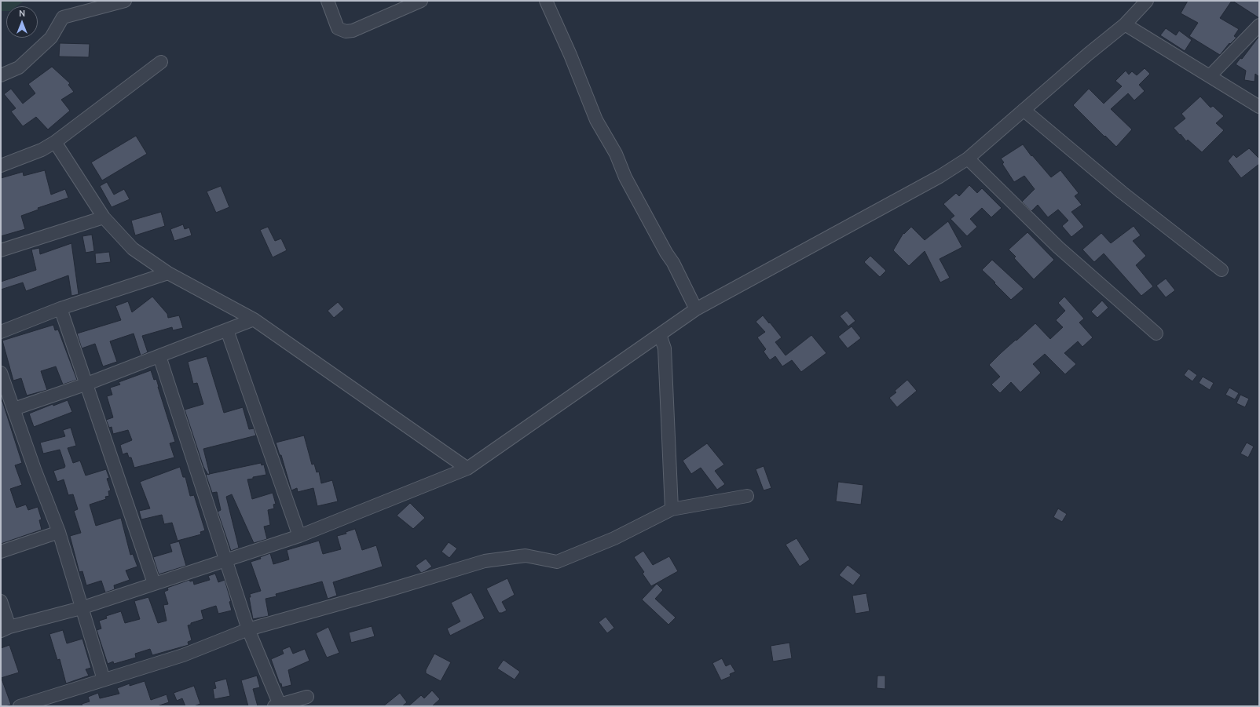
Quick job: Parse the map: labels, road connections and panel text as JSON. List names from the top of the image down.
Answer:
{
  "north": "top"
}
